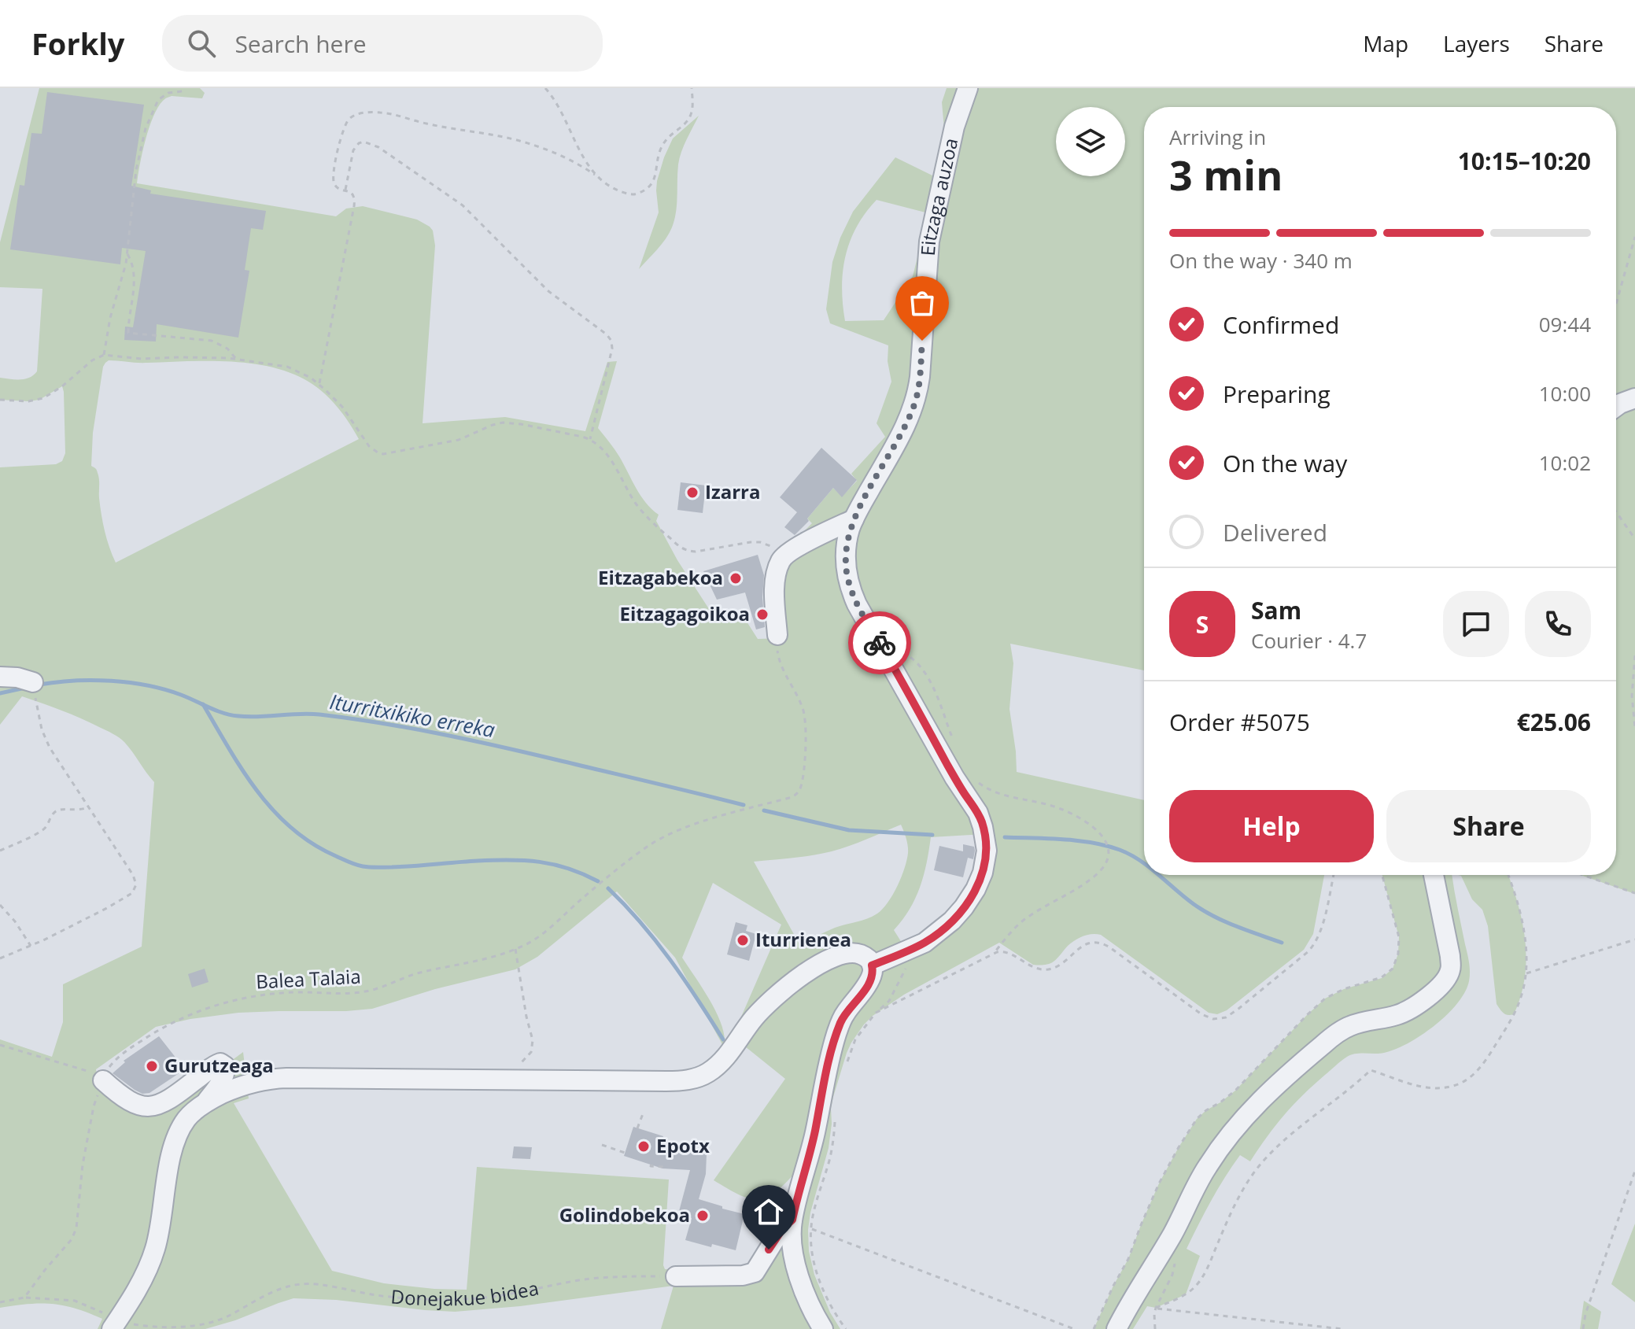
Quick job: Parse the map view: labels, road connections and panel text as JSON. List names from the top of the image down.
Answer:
{
  "streets": {
    "street": ["Eitzaga auzoa"],
    "path": ["Balea Talaia", "Donejakue bidea"]
  },
  "crossings": [
    ["Balea Talaia", "Donejakue bidea"]
  ],
  "water": ["Iturritxikiko erreka"],
  "places": [
    "Izarra",
    "Eitzagabekoa",
    "Eitzagagoikoa",
    "Iturrienea",
    "Gurutzeaga",
    "Epotx",
    "Golindobekoa"
  ],
  "page": {
    "header": "Forkly",
    "search": "Search here",
    "nav": ["Map", "Layers", "Share"],
    "heading": ["3 min", "Arriving in", "10:15–10:20"],
    "panel": [
      "Sam",
      "Courier · 4.7",
      "Order #5075",
      "€25.06"
    ],
    "bar": "On the way · 340 m",
    "list": [
      ["Confirmed", "09:44"],
      ["Preparing", "10:00"],
      ["On the way", "10:02"],
      "Delivered"
    ],
    "round": "S",
    "buttons": ["Help", "Share"]
  }
}
